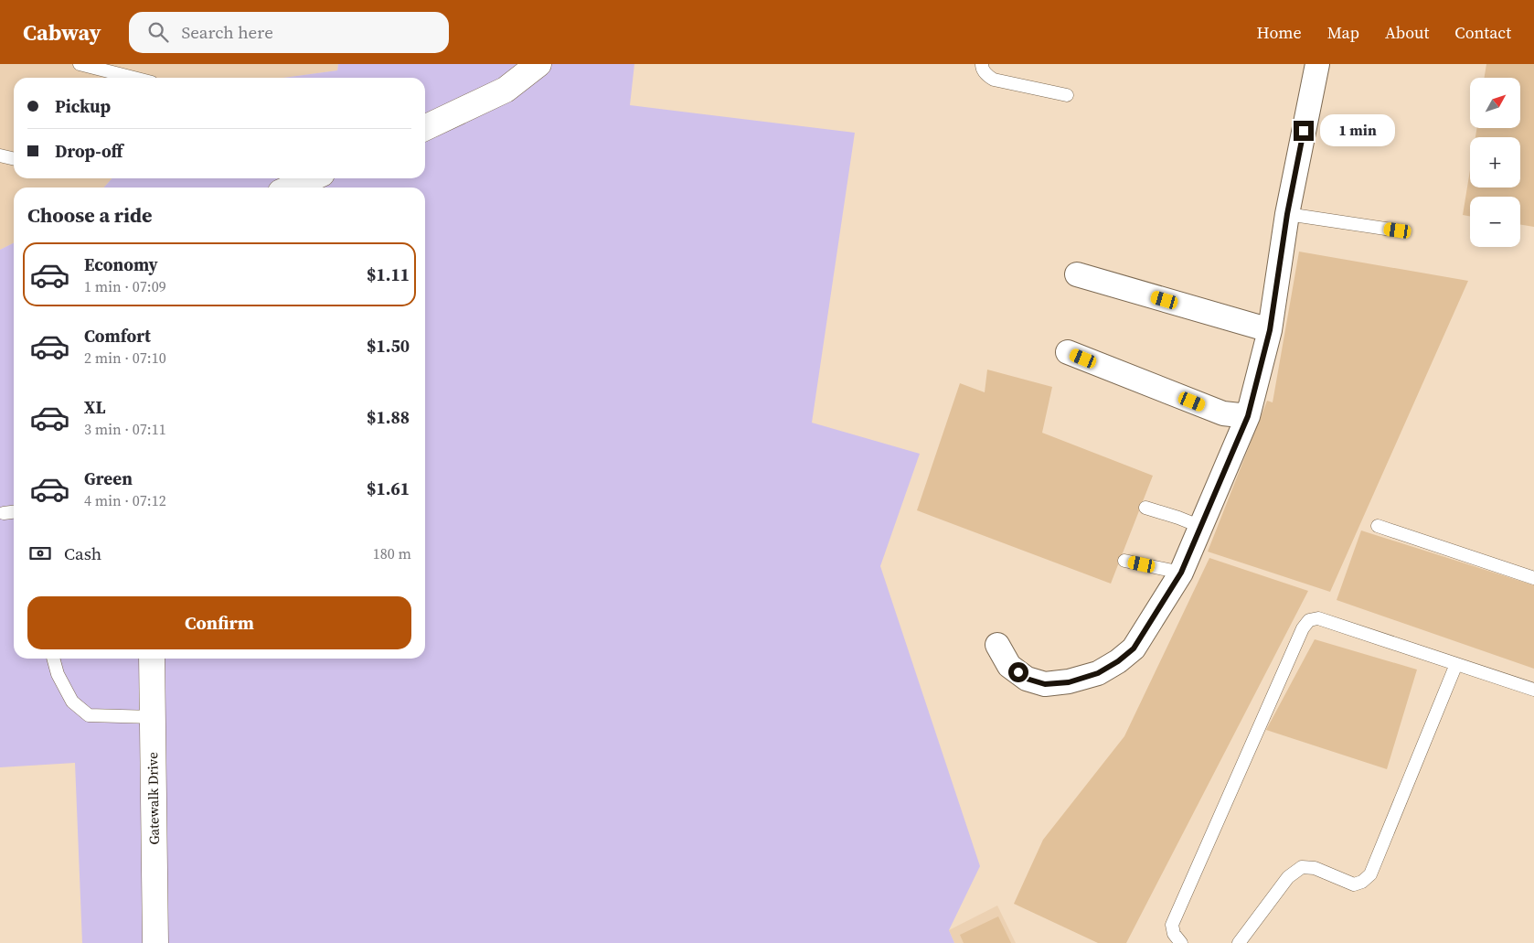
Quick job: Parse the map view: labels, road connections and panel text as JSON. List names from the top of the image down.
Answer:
{
  "streets": {
    "main road": ["Gatewalk Drive"]
  },
  "north": "top right",
  "page": {
    "header": "Cabway",
    "search": "Search here",
    "nav": [
      "Home",
      "Map",
      "About",
      "Contact"
    ],
    "map_buttons": ["+", "−"],
    "banner": ["Pickup", "Drop-off"],
    "bubble": "1 min",
    "heading": "Choose a ride",
    "list": [
      {
        "name": "Economy",
        "note": "1 min · 07:09",
        "value": "$1.11"
      },
      {
        "name": "Comfort",
        "note": "2 min · 07:10",
        "value": "$1.50"
      },
      {
        "name": "XL",
        "note": "3 min · 07:11",
        "value": "$1.88"
      },
      {
        "name": "Green",
        "note": "4 min · 07:12",
        "value": "$1.61"
      }
    ],
    "pay": ["Cash", "180 m"],
    "buttons": "Confirm"
  }
}
